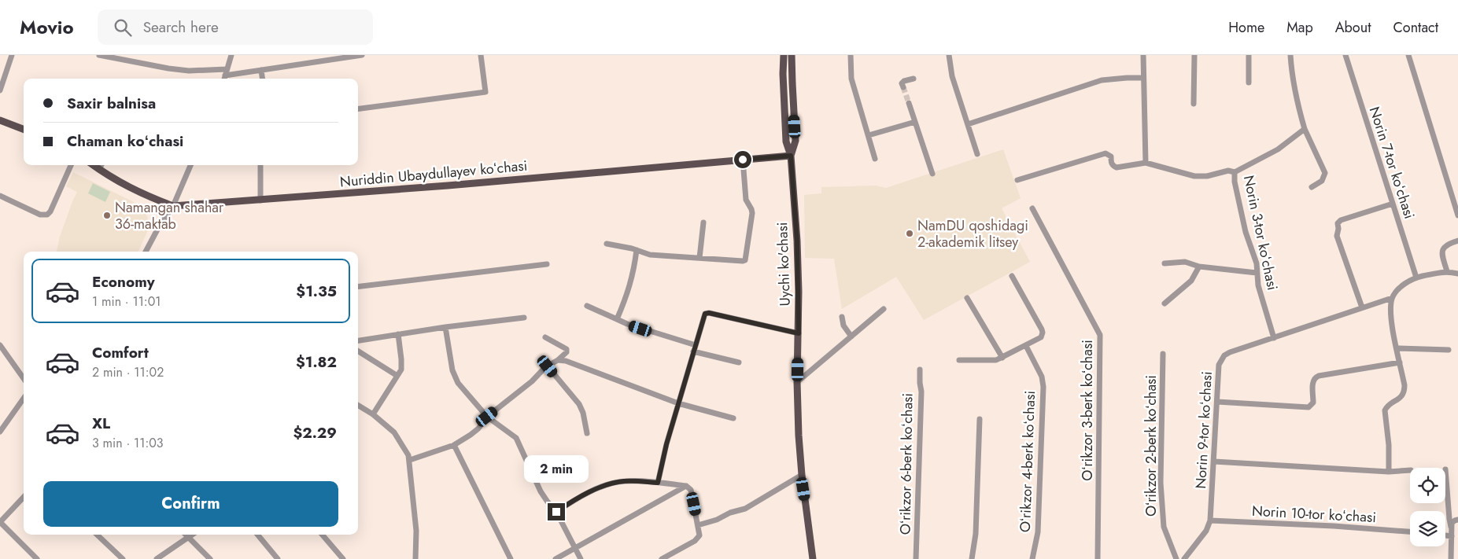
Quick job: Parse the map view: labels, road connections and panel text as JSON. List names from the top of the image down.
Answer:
{
  "streets": {
    "main road": ["Nuriddin Ubaydullayev koʻchasi", "Uychi ko'chasi"],
    "street": [
      "Norin 7-tor koʻchasi",
      "Norin 3-tor koʻchasi",
      "Oʻrikzor 3-berk koʻchasi",
      "Norin 9-tor koʻchasi",
      "Oʻrikzor 2-berk koʻchasi",
      "Oʻrikzor 4-berk koʻchasi",
      "Oʻrikzor 6-berk koʻchasi",
      "Norin 10-tor koʻchasi"
    ]
  },
  "crossings": [
    ["Nuriddin Ubaydullayev koʻchasi", "Uychi ko'chasi"],
    ["Norin 3-tor koʻchasi", "Norin 9-tor koʻchasi"],
    ["Norin 9-tor koʻchasi", "Norin 10-tor koʻchasi"]
  ],
  "places": ["Namangan shahar 36-maktab", "NamDU qoshidagi 2-akademik litsey"],
  "page": {
    "header": "Movio",
    "search": "Search here",
    "nav": [
      "Home",
      "Map",
      "About",
      "Contact"
    ],
    "banner": ["Saxir balnisa", "Chaman koʻchasi"],
    "list": [
      {
        "name": "Economy",
        "note": "1 min · 11:01",
        "value": "$1.35"
      },
      {
        "name": "Comfort",
        "note": "2 min · 11:02",
        "value": "$1.82"
      },
      {
        "name": "XL",
        "note": "3 min · 11:03",
        "value": "$2.29"
      }
    ],
    "bubble": "2 min",
    "buttons": "Confirm"
  }
}
